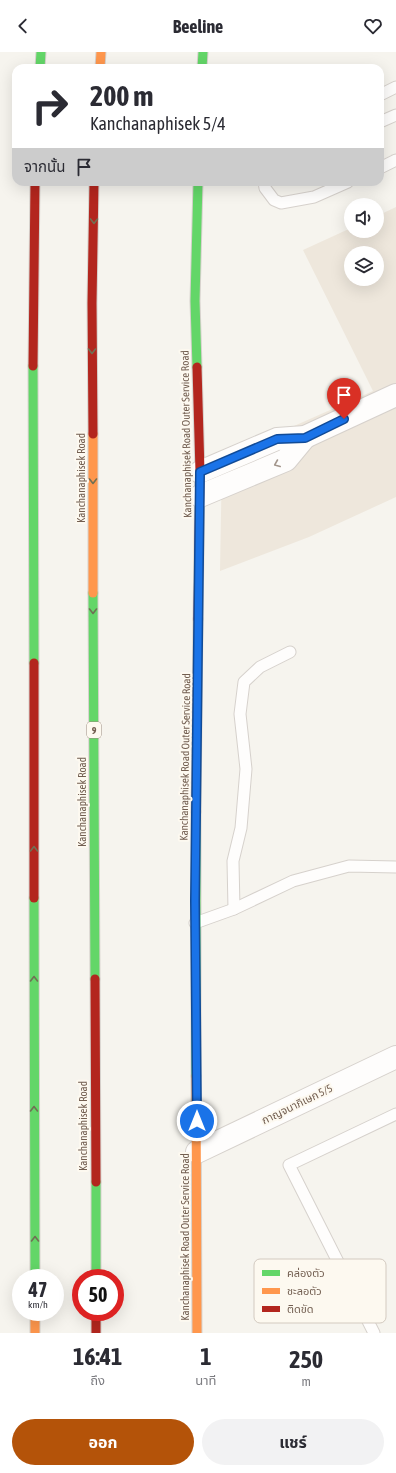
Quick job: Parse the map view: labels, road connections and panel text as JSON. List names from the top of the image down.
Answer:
{
  "streets": {
    "main road": ["Kanchanaphisek Road Outer Service Road", "Kanchanaphisek Road", "9"],
    "street": ["กาญจนาภิเษก 5/5"]
  },
  "crossings": [
    ["Kanchanaphisek Road Outer Service Road", "กาญจนาภิเษก 5/5"]
  ],
  "legend": ["คล่องตัว", "ชะลอตัว", "ติดขัด"],
  "page": {
    "header": "Beeline",
    "turn": ["200 m", "Kanchanaphisek 5/4"],
    "then": "จากนั้น",
    "speed": "47 km/h",
    "limit": "50",
    "eta": [
      "16:41",
      "ถึง",
      "1",
      "นาที",
      "250",
      "m"
    ],
    "buttons": ["ออก", "แชร์"]
  }
}
